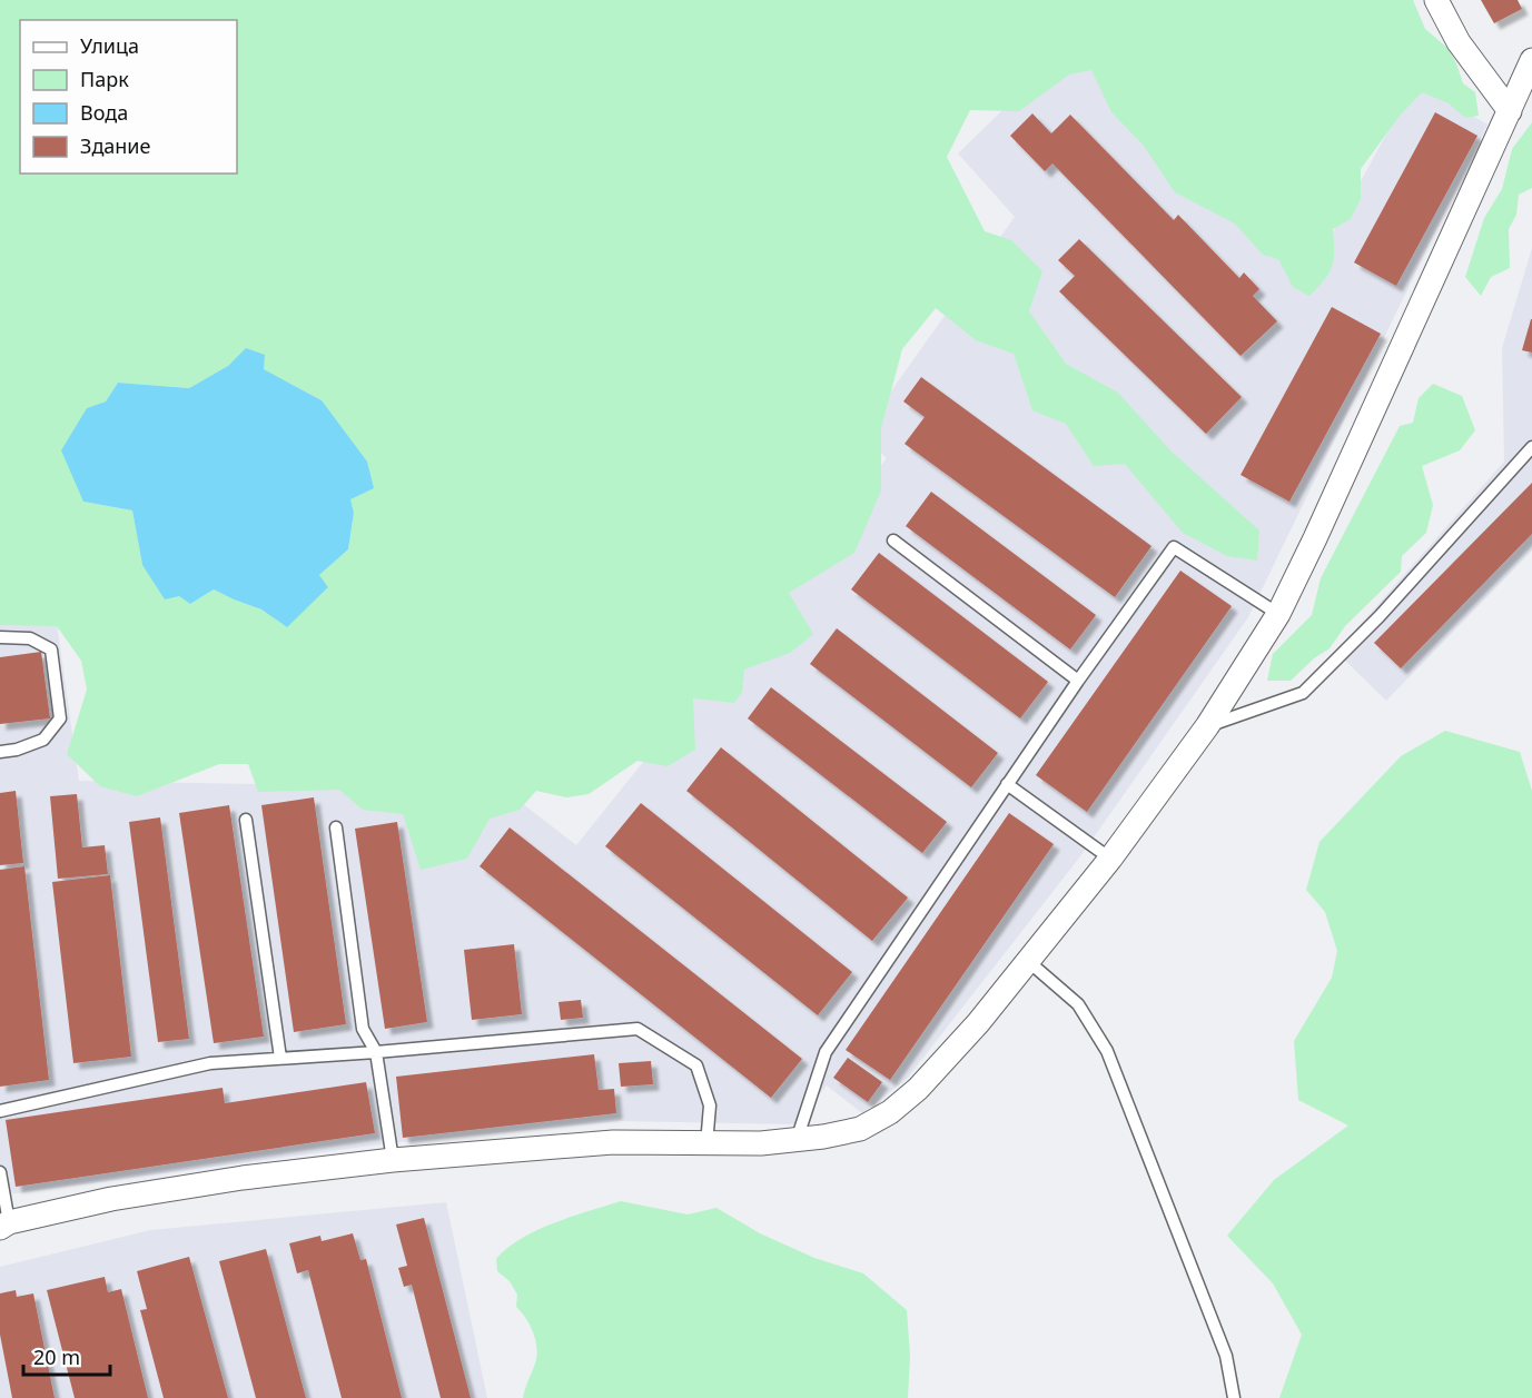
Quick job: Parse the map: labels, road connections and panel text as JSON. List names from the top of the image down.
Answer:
{
  "legend": [
    "Улица",
    "Парк",
    "Вода",
    "Здание"
  ],
  "scale_bar": "20 m"
}
